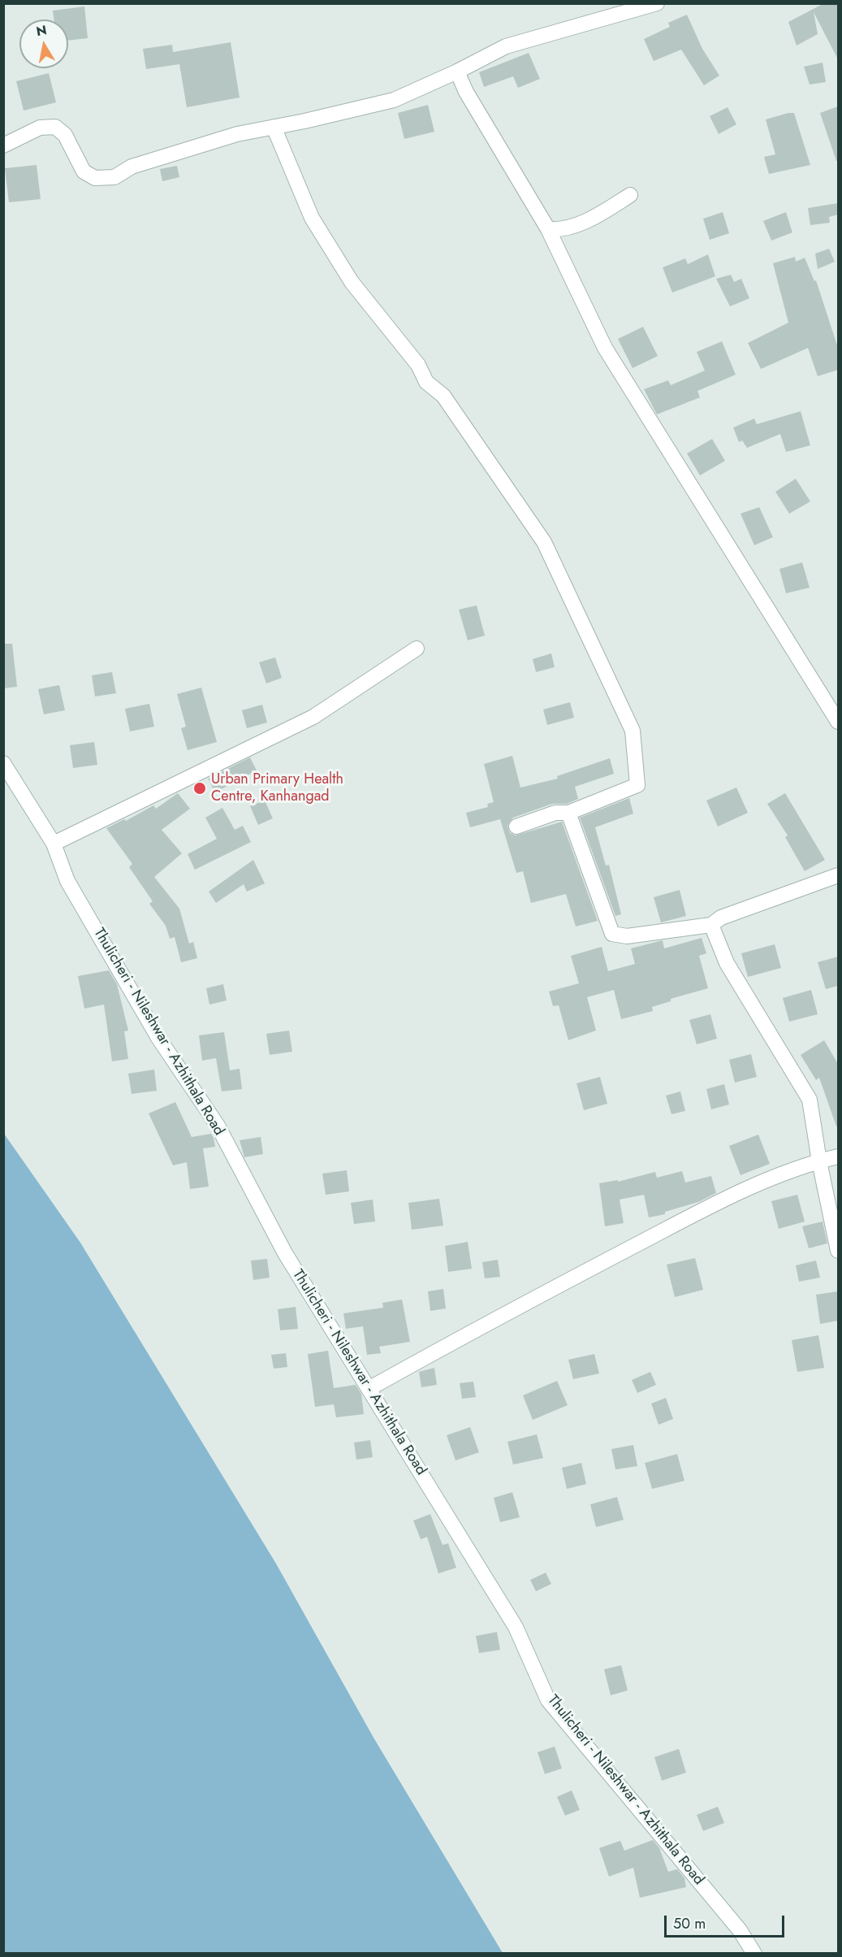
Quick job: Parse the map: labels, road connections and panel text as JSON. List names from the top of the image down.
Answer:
{
  "streets": {
    "street": ["Thulicheri - Nileshwar - Azhithala Road"]
  },
  "places": ["Urban Primary Health Centre, Kanhangad"],
  "scale_bar": "50 m",
  "north": "top"
}
